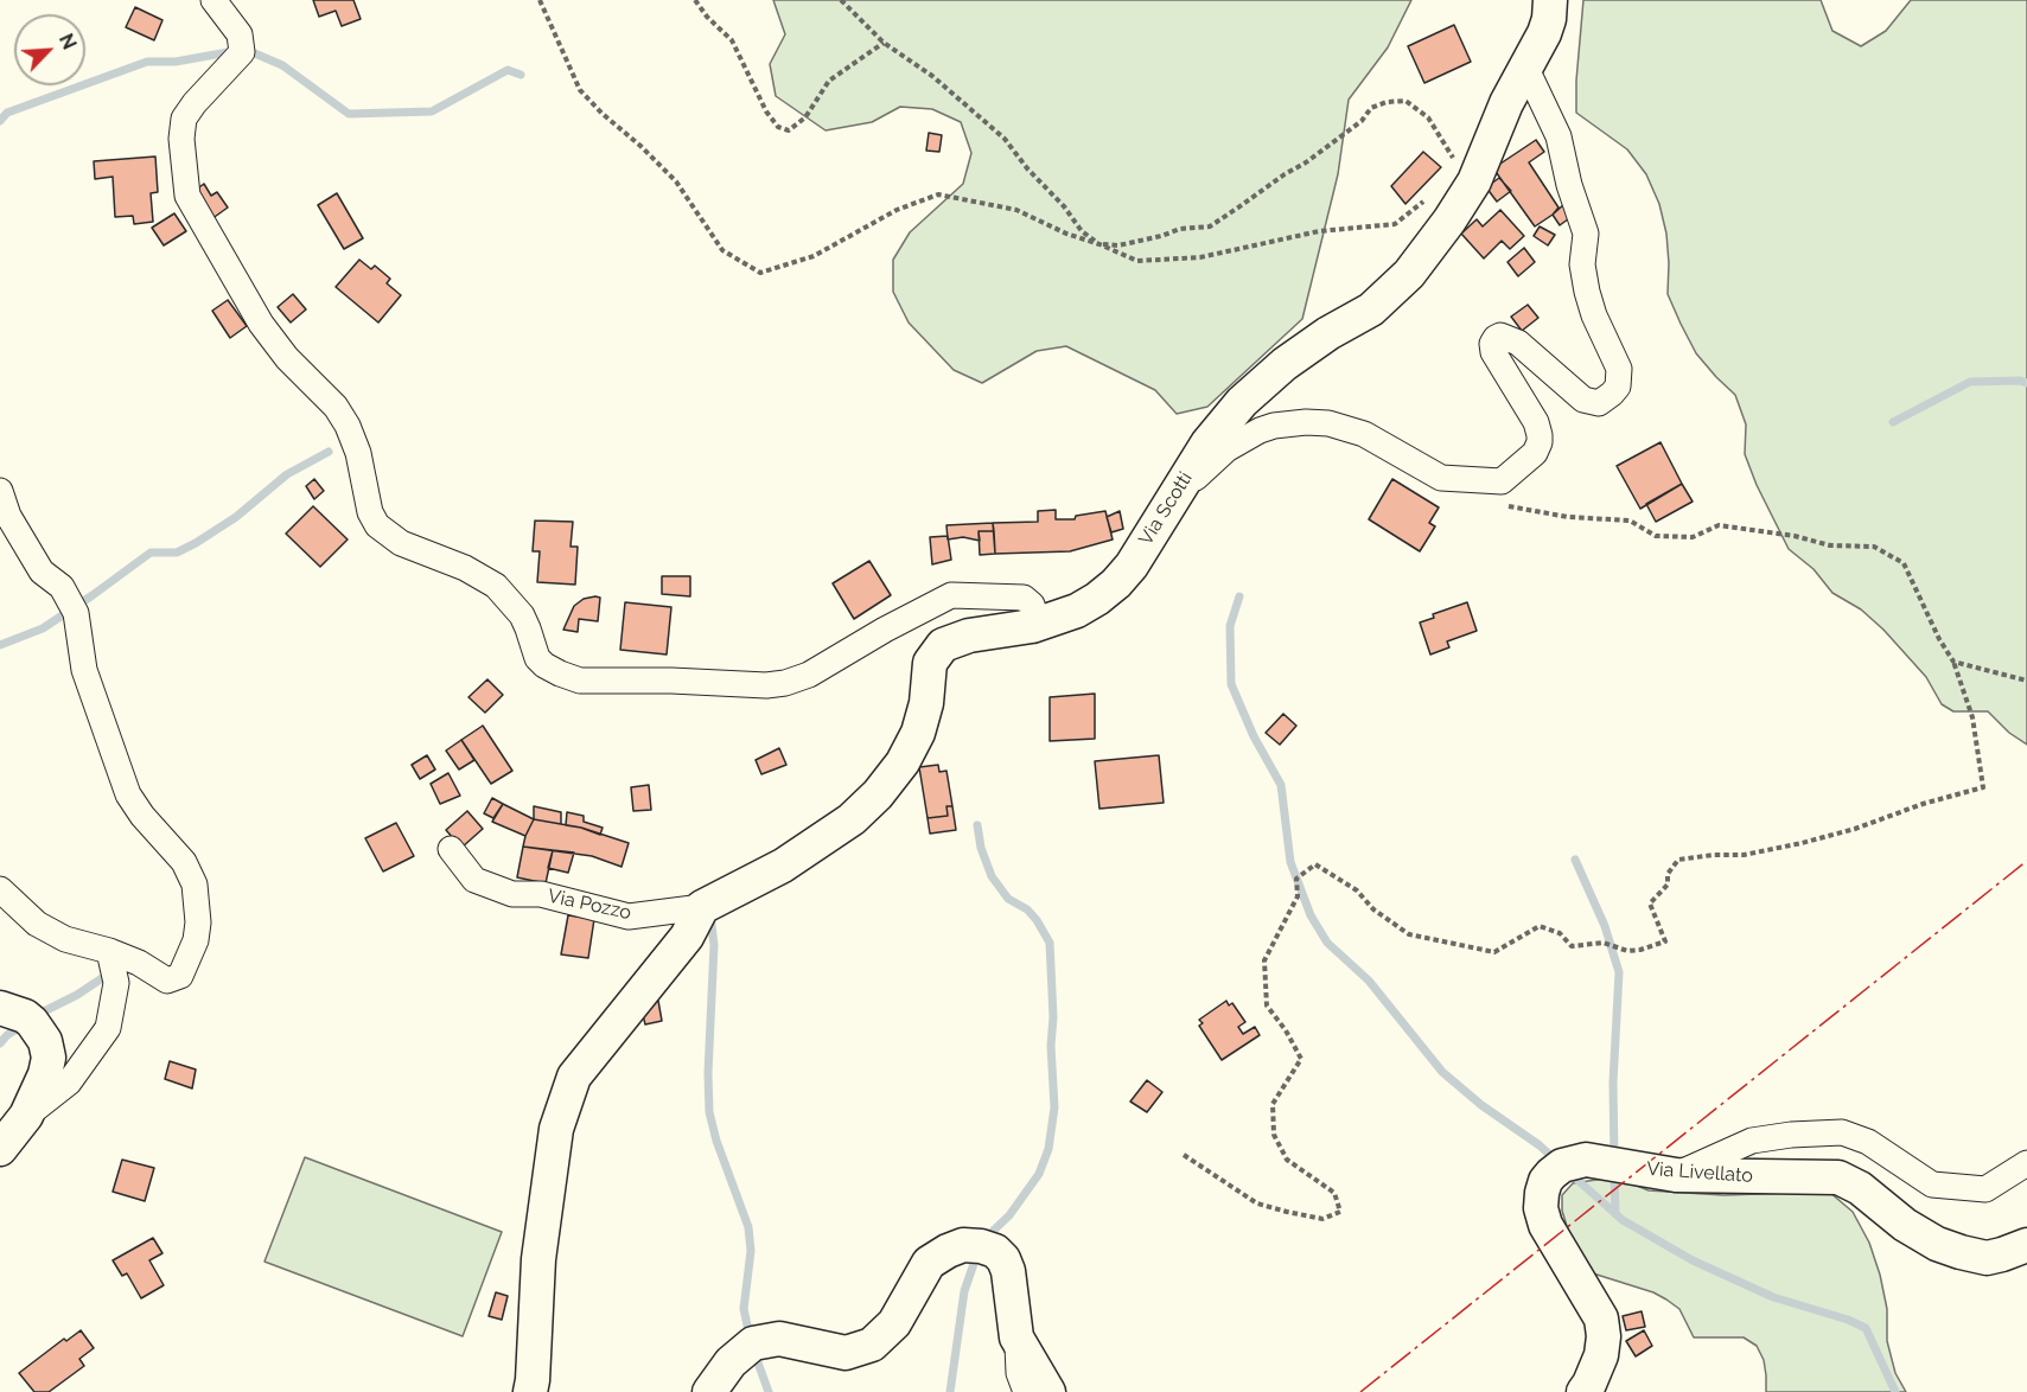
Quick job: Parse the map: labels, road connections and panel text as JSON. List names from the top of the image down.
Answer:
{
  "streets": {
    "street": ["Via Scotti", "Via Pozzo", "Via Livellato"]
  },
  "crossings": [
    ["Via Scotti", "Via Pozzo"]
  ],
  "north": "top right"
}
